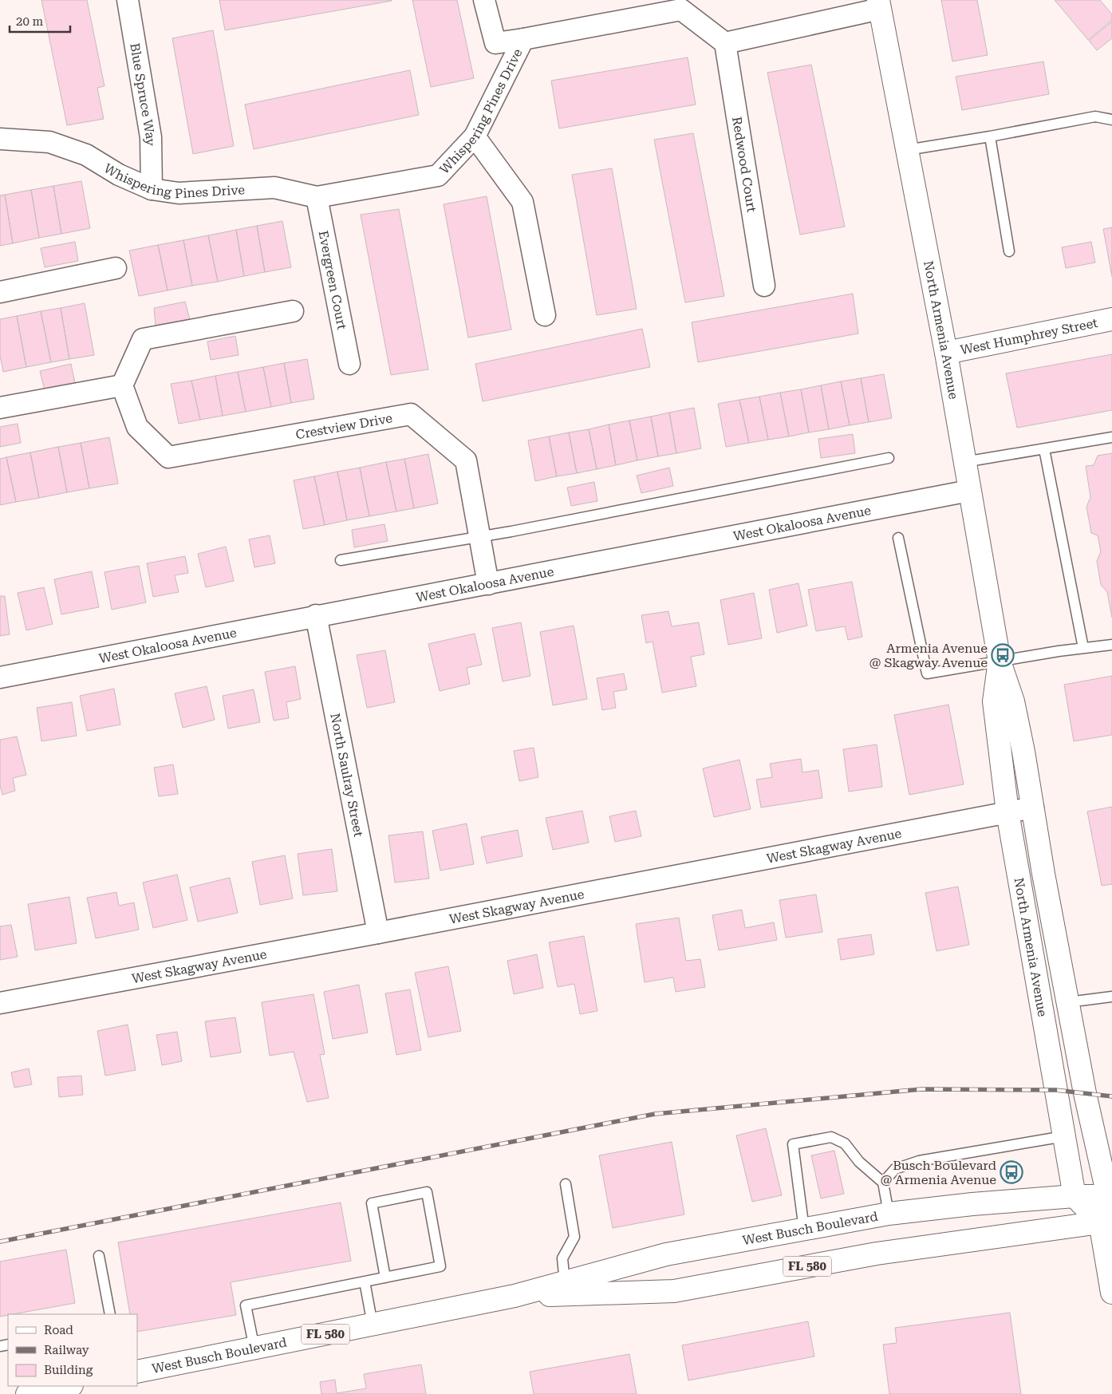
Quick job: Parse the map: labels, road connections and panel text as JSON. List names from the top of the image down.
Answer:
{
  "streets": {
    "main road": [
      "North Armenia Avenue",
      "West Humphrey Street",
      "West Busch Boulevard",
      "FL 580"
    ],
    "street": [
      "Blue Spruce Way",
      "Whispering Pines Drive",
      "Redwood Court",
      "Evergreen Court",
      "Crestview Drive",
      "West Okaloosa Avenue",
      "North Saulray Street",
      "West Skagway Avenue"
    ]
  },
  "crossings": [
    ["Blue Spruce Way", "Whispering Pines Drive"],
    ["Whispering Pines Drive", "Redwood Court"],
    ["Whispering Pines Drive", "Evergreen Court"],
    ["North Armenia Avenue", "West Humphrey Street"],
    ["North Armenia Avenue", "West Okaloosa Avenue"],
    ["North Armenia Avenue", "West Skagway Avenue"],
    ["North Armenia Avenue", "West Busch Boulevard"],
    ["Crestview Drive", "West Okaloosa Avenue"],
    ["West Okaloosa Avenue", "North Saulray Street"],
    ["North Saulray Street", "West Skagway Avenue"]
  ],
  "places": {
    "bus stop": ["Armenia Avenue @ Skagway Avenue", "Busch Boulevard @ Armenia Avenue"]
  },
  "legend": ["Road", "Railway", "Building"],
  "scale_bar": "20 m"
}
